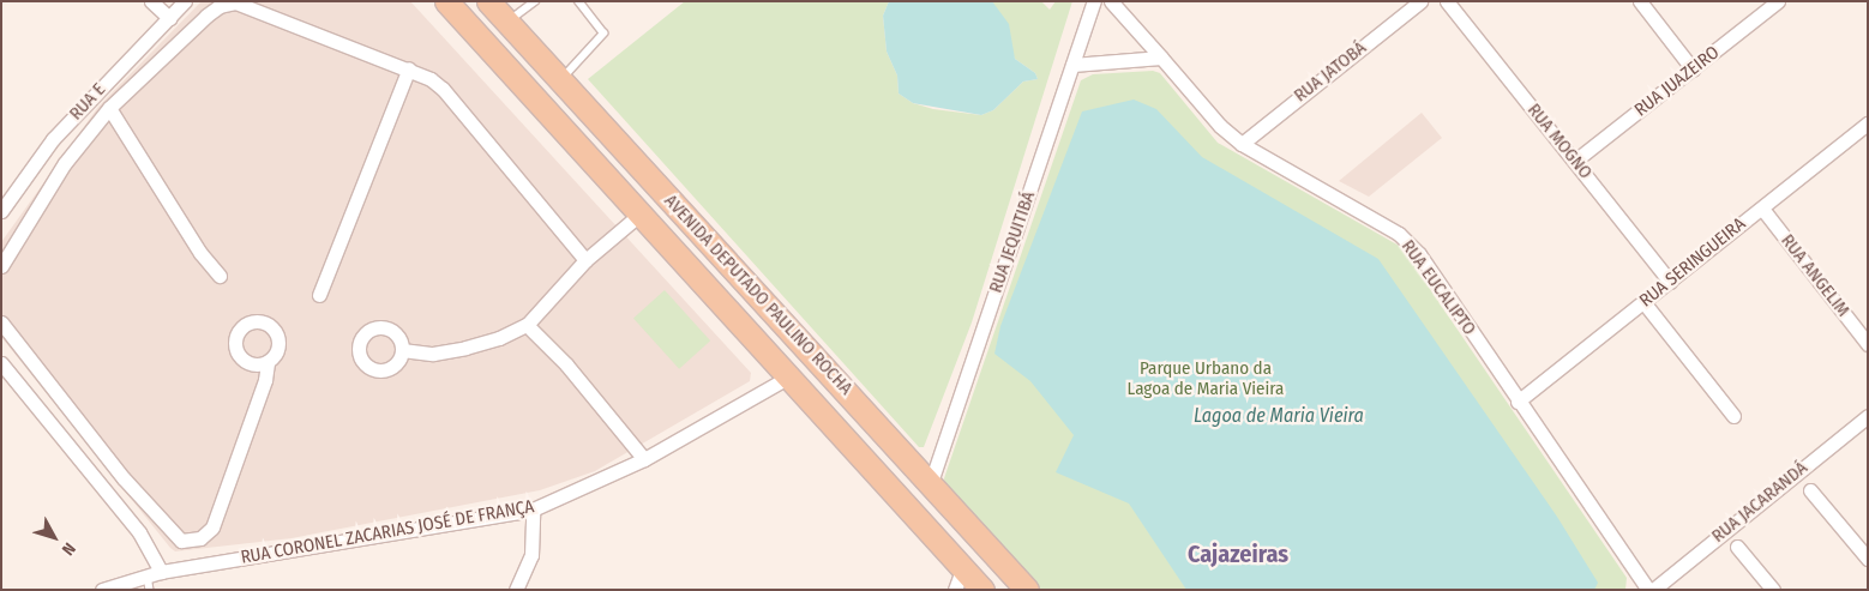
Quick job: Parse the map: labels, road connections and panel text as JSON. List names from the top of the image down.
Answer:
{
  "streets": {
    "main road": ["AVENIDA DEPUTADO PAULINO ROCHA"],
    "street": [
      "RUA JATOBÁ",
      "RUA JUAZEIRO",
      "RUA E",
      "RUA MOGNO",
      "RUA JEQUITIBÁ",
      "RUA SERINGUEIRA",
      "RUA ANGELIM",
      "RUA EUCALIPTO",
      "RUA JACARANDÁ",
      "RUA CORONEL ZACARIAS JOSÉ DE FRANÇA"
    ]
  },
  "crossings": [
    ["RUA JATOBÁ", "RUA EUCALIPTO"],
    ["RUA JUAZEIRO", "RUA MOGNO"],
    ["RUA MOGNO", "RUA SERINGUEIRA"],
    ["RUA JEQUITIBÁ", "AVENIDA DEPUTADO PAULINO ROCHA"],
    ["RUA SERINGUEIRA", "RUA ANGELIM"],
    ["RUA SERINGUEIRA", "RUA EUCALIPTO"],
    ["RUA EUCALIPTO", "RUA JACARANDÁ"],
    ["AVENIDA DEPUTADO PAULINO ROCHA", "RUA CORONEL ZACARIAS JOSÉ DE FRANÇA"]
  ],
  "districts": ["Cajazeiras"],
  "water": ["Lagoa de Maria Vieira"],
  "parks": ["Parque Urbano da Lagoa de Maria Vieira"],
  "north": "bottom right"
}
